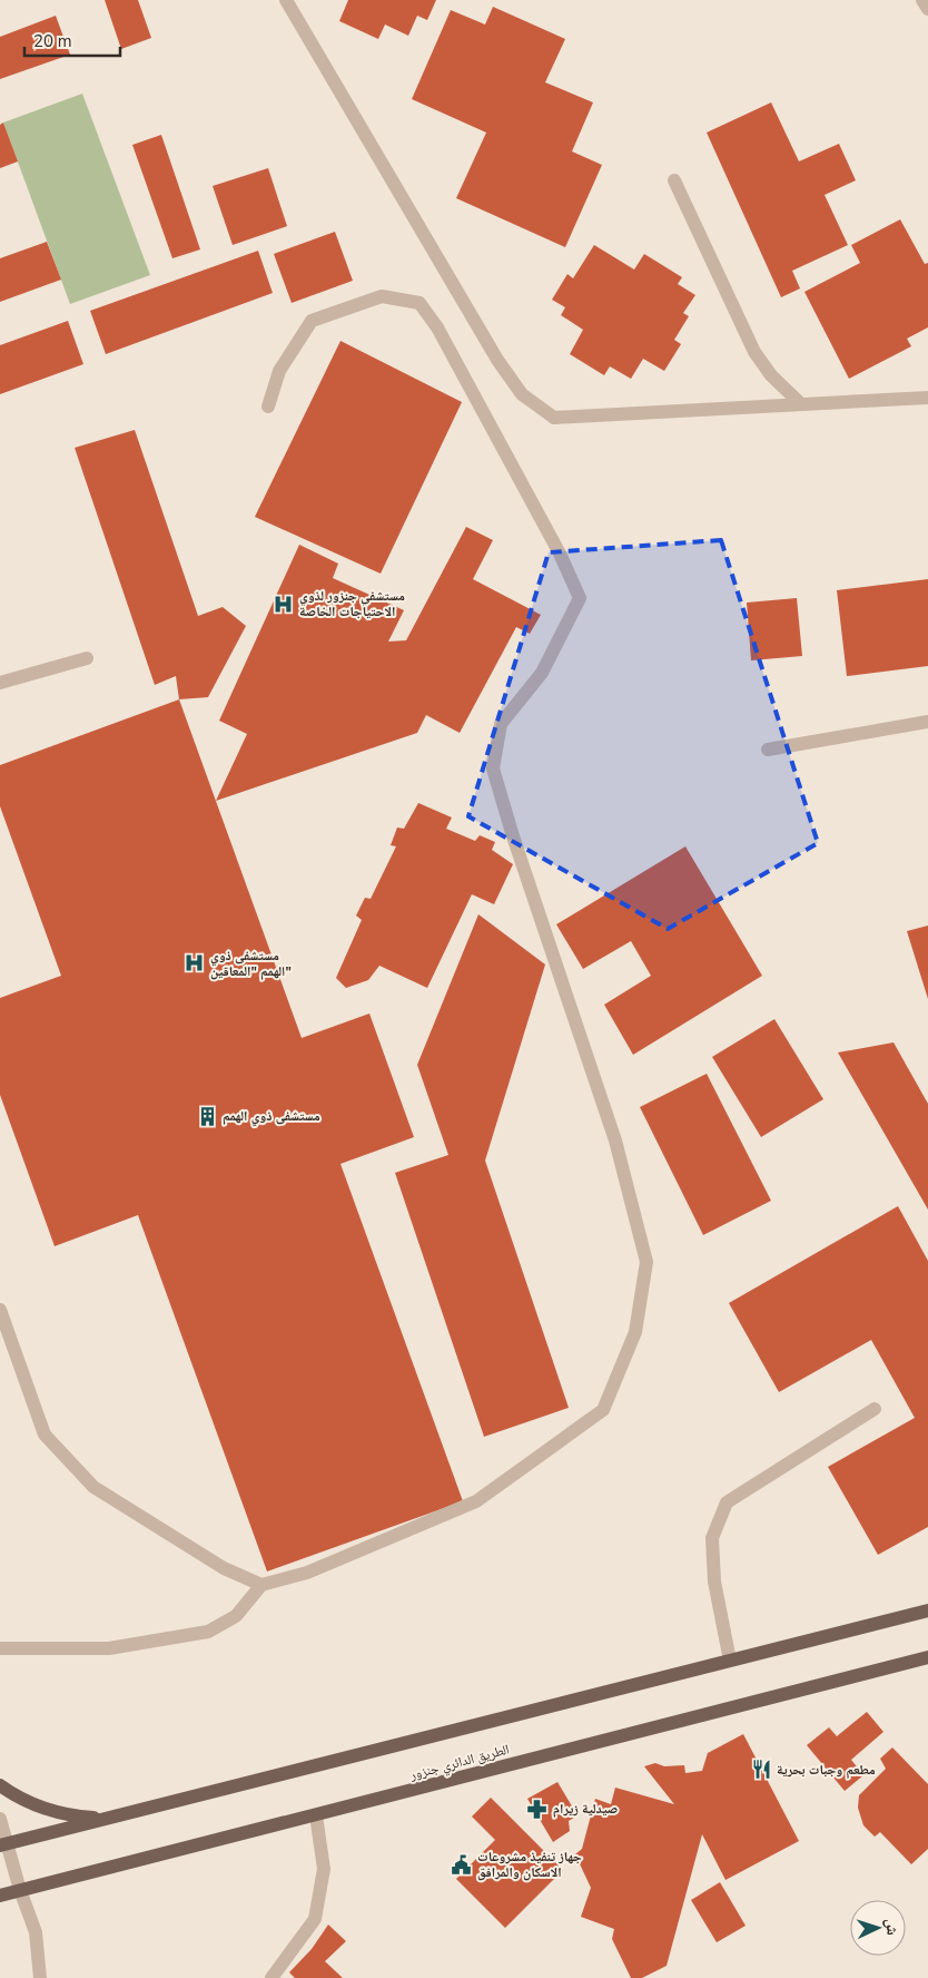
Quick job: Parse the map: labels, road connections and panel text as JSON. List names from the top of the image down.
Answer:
{
  "streets": {
    "main road": ["الطريق الدائري جنزور"]
  },
  "places": {
    "hospital": ["مستشفي جنزور لذوي الاحتياجات الخاصة", "مستشفى ذوي الهمم \"المعاقين\""],
    "building": ["مستشفى ذوي الهمم"],
    "restaurant": ["مطعم وجبات بحرية"],
    "pharmacy": ["صيدلية زيرام"],
    "public building": ["جهاز تنفيذ مشروعات الاسكان والمرافق"]
  },
  "scale_bar": "20 m",
  "north": "right"
}
